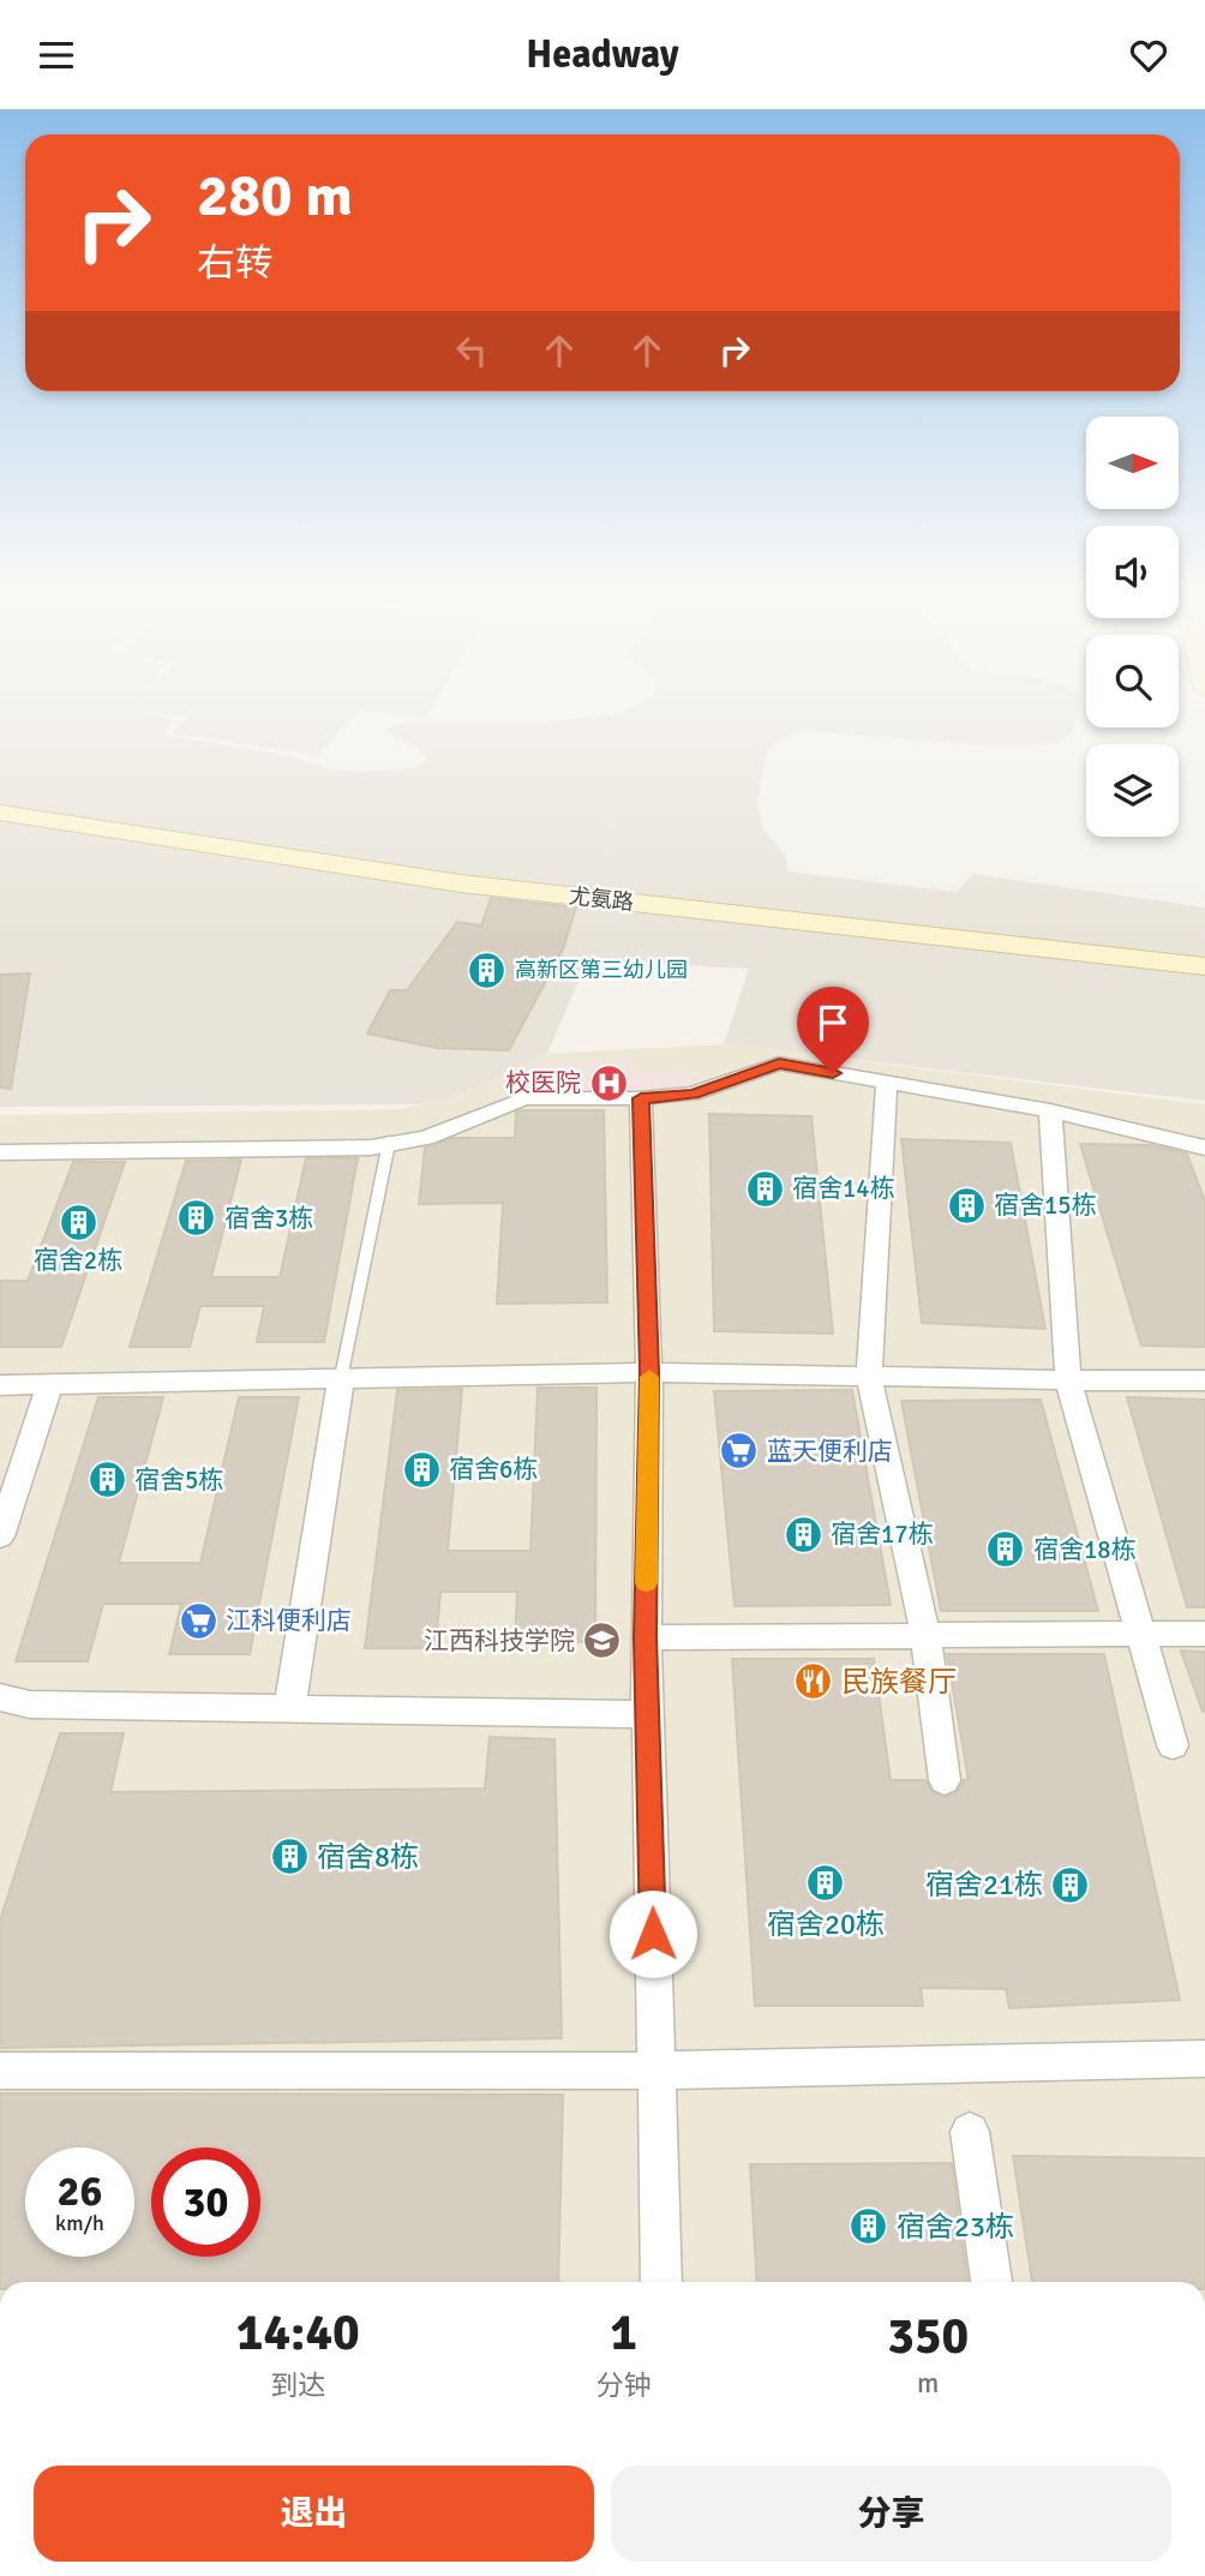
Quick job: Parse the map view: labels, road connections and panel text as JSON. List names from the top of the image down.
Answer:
{
  "streets": {
    "main road": ["尤氨路"]
  },
  "places": {
    "building": [
      "高新区第三幼儿园",
      "宿舍14栋",
      "宿舍15栋",
      "宿舍3栋",
      "宿舍2栋",
      "宿舍6栋",
      "宿舍5栋",
      "宿舍17栋",
      "宿舍18栋",
      "宿舍8栋",
      "宿舍20栋",
      "宿舍21栋",
      "宿舍23栋"
    ],
    "hospital": ["校医院"],
    "supermarket": ["蓝天便利店", "江科便利店"],
    "school or university": ["江西科技学院"],
    "restaurant": ["民族餐厅"]
  },
  "north": "right",
  "page": {
    "header": "Headway",
    "turn": ["280 m", "右转"],
    "speed": "26 km/h",
    "limit": "30",
    "eta": [
      "14:40",
      "到达",
      "1",
      "分钟",
      "350",
      "m"
    ],
    "buttons": ["退出", "分享"]
  }
}
